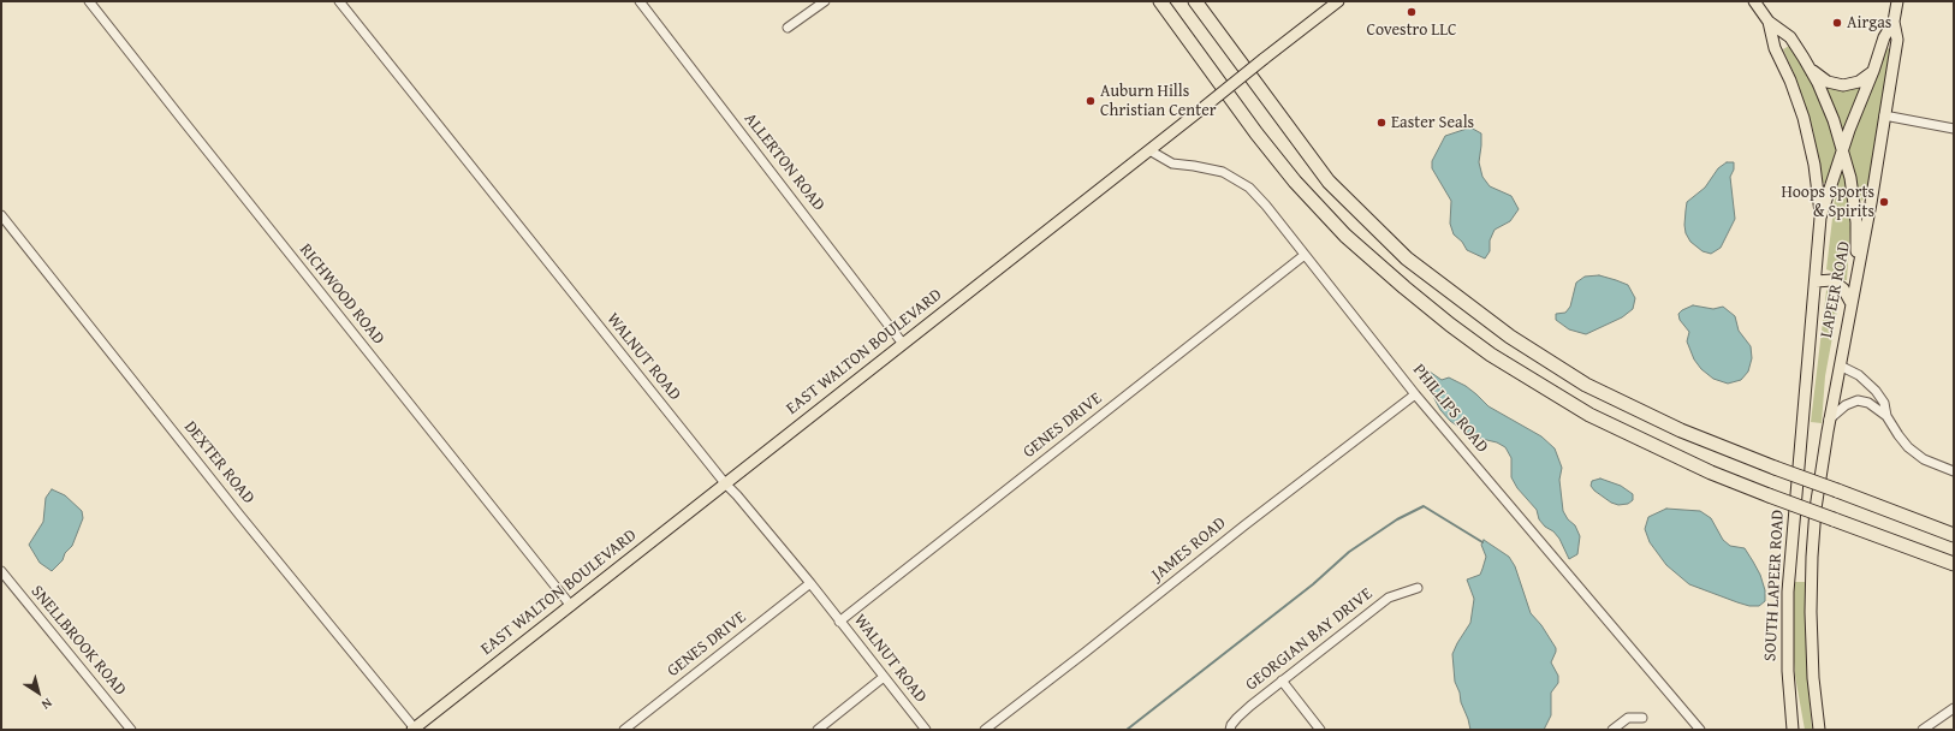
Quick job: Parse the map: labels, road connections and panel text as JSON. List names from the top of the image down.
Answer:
{
  "streets": {
    "main road": ["LAPEER ROAD", "EAST WALTON BOULEVARD", "SOUTH LAPEER ROAD"],
    "street": [
      "ALLERTON ROAD",
      "RICHWOOD ROAD",
      "WALNUT ROAD",
      "PHILLIPS ROAD",
      "GENES DRIVE",
      "DEXTER ROAD",
      "JAMES ROAD",
      "GEORGIAN BAY DRIVE",
      "SNELLBROOK ROAD"
    ]
  },
  "crossings": [
    ["ALLERTON ROAD", "EAST WALTON BOULEVARD"],
    ["LAPEER ROAD", "SOUTH LAPEER ROAD"],
    ["RICHWOOD ROAD", "EAST WALTON BOULEVARD"],
    ["EAST WALTON BOULEVARD", "WALNUT ROAD"],
    ["EAST WALTON BOULEVARD", "PHILLIPS ROAD"],
    ["EAST WALTON BOULEVARD", "DEXTER ROAD"],
    ["WALNUT ROAD", "GENES DRIVE"],
    ["PHILLIPS ROAD", "GENES DRIVE"],
    ["PHILLIPS ROAD", "JAMES ROAD"]
  ],
  "places": [
    "Covestro LLC",
    "Airgas",
    "Auburn Hills Christian Center",
    "Easter Seals",
    "Hoops Sports & Spirits"
  ],
  "north": "bottom right"
}
